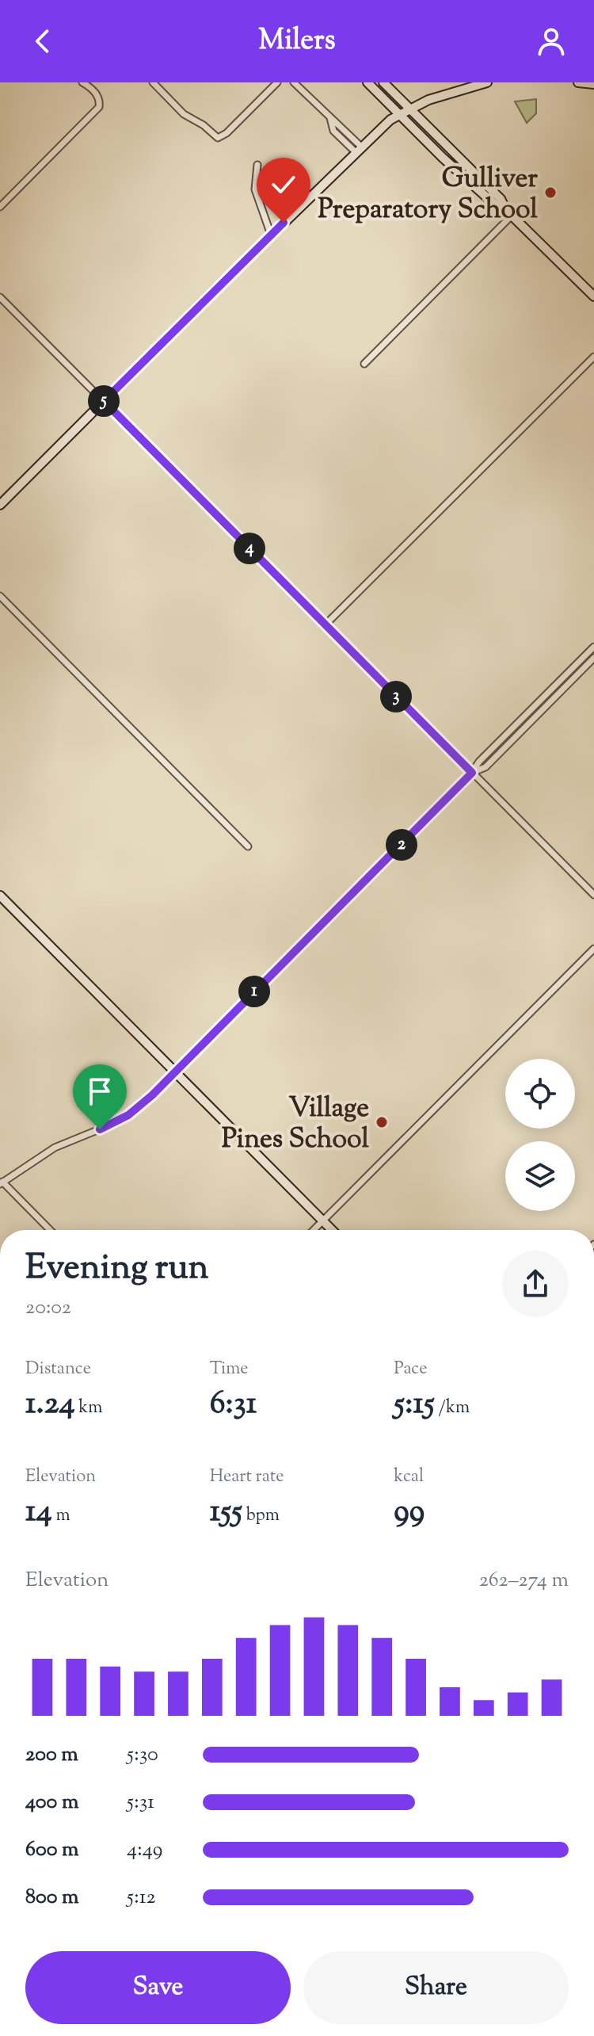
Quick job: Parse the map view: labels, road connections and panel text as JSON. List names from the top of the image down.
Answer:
{
  "places": ["Gulliver Preparatory School", "Village Pines School"],
  "page": {
    "header": "Milers",
    "pins": [
      "5",
      "4",
      "3",
      "2",
      "1"
    ],
    "heading": ["Evening run", "20:02"],
    "stats": [
      ["Distance", "1.24 km"],
      ["Time", "6:31"],
      ["Pace", "5:15 /km"],
      ["Elevation", "14 m"],
      ["Heart rate", "155 bpm"],
      ["kcal", "99"]
    ],
    "chart": ["Elevation", "262–274 m"],
    "list": [
      {
        "name": "200 m",
        "note": "5:30"
      },
      {
        "name": "400 m",
        "note": "5:31"
      },
      {
        "name": "600 m",
        "note": "4:49"
      },
      {
        "name": "800 m",
        "note": "5:12"
      }
    ],
    "buttons": ["Save", "Share"]
  }
}
